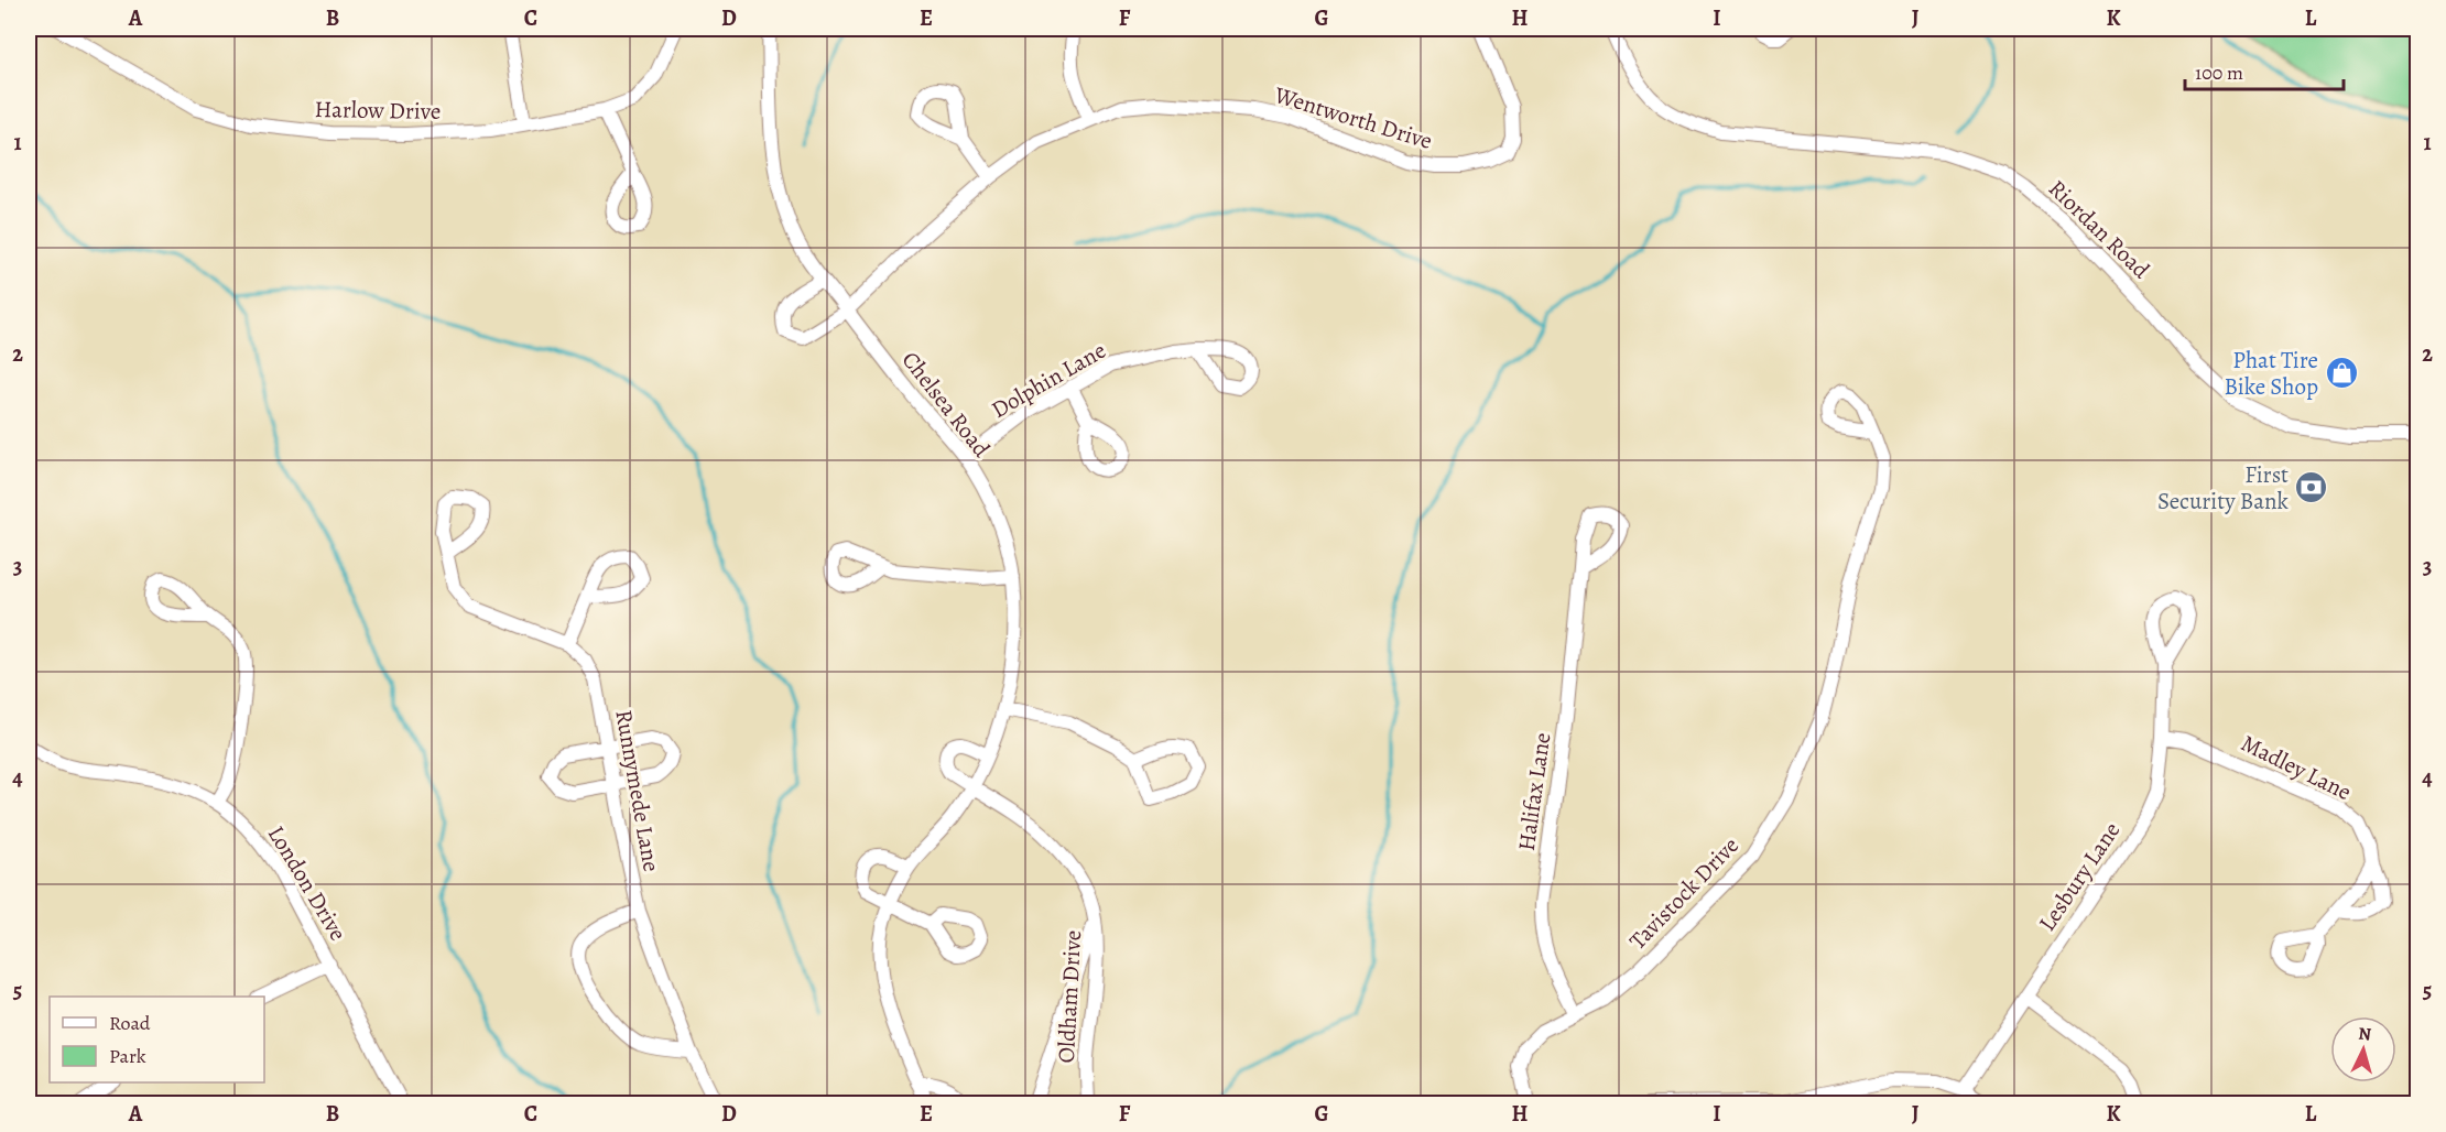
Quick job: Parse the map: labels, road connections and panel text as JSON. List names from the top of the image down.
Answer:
{
  "streets": {
    "street": [
      "Harlow Drive",
      "Wentworth Drive",
      "Riordan Road",
      "Dolphin Lane",
      "Chelsea Road",
      "Madley Lane",
      "Runnymede Lane",
      "Halifax Lane",
      "Lesbury Lane",
      "London Drive",
      "Tavistock Drive",
      "Oldham Drive"
    ]
  },
  "crossings": [
    ["Wentworth Drive", "Chelsea Road"],
    ["Dolphin Lane", "Chelsea Road"],
    ["Chelsea Road", "Oldham Drive"],
    ["Madley Lane", "Lesbury Lane"],
    ["Halifax Lane", "Tavistock Drive"]
  ],
  "places": {
    "shop": ["Phat Tire Bike Shop"],
    "bank": ["First Security Bank"]
  },
  "legend": ["Road", "Park"],
  "scale_bar": "100 m",
  "north": "top",
  "grid": {
    "columns": [
      "A",
      "B",
      "C",
      "D",
      "E",
      "F",
      "G",
      "H",
      "I",
      "J",
      "K",
      "L"
    ],
    "rows": [
      "1",
      "2",
      "3",
      "4",
      "5"
    ]
  }
}
